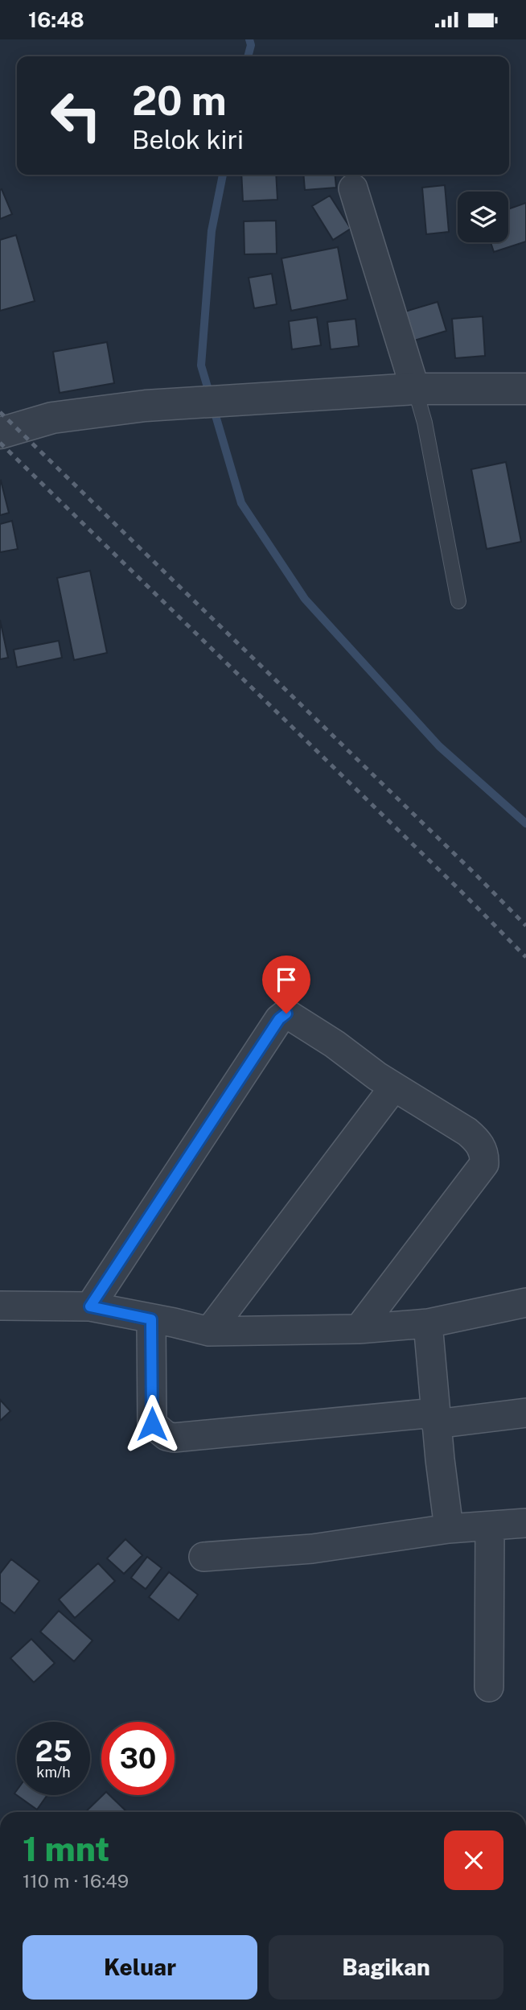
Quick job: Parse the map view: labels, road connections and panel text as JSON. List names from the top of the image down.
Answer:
{
  "page": {
    "status": "16:48",
    "turn": ["20 m", "Belok kiri"],
    "speed": "25 km/h",
    "limit": "30",
    "heading": ["1 mnt", "110 m · 16:49"],
    "buttons": ["Keluar", "Bagikan"]
  }
}
